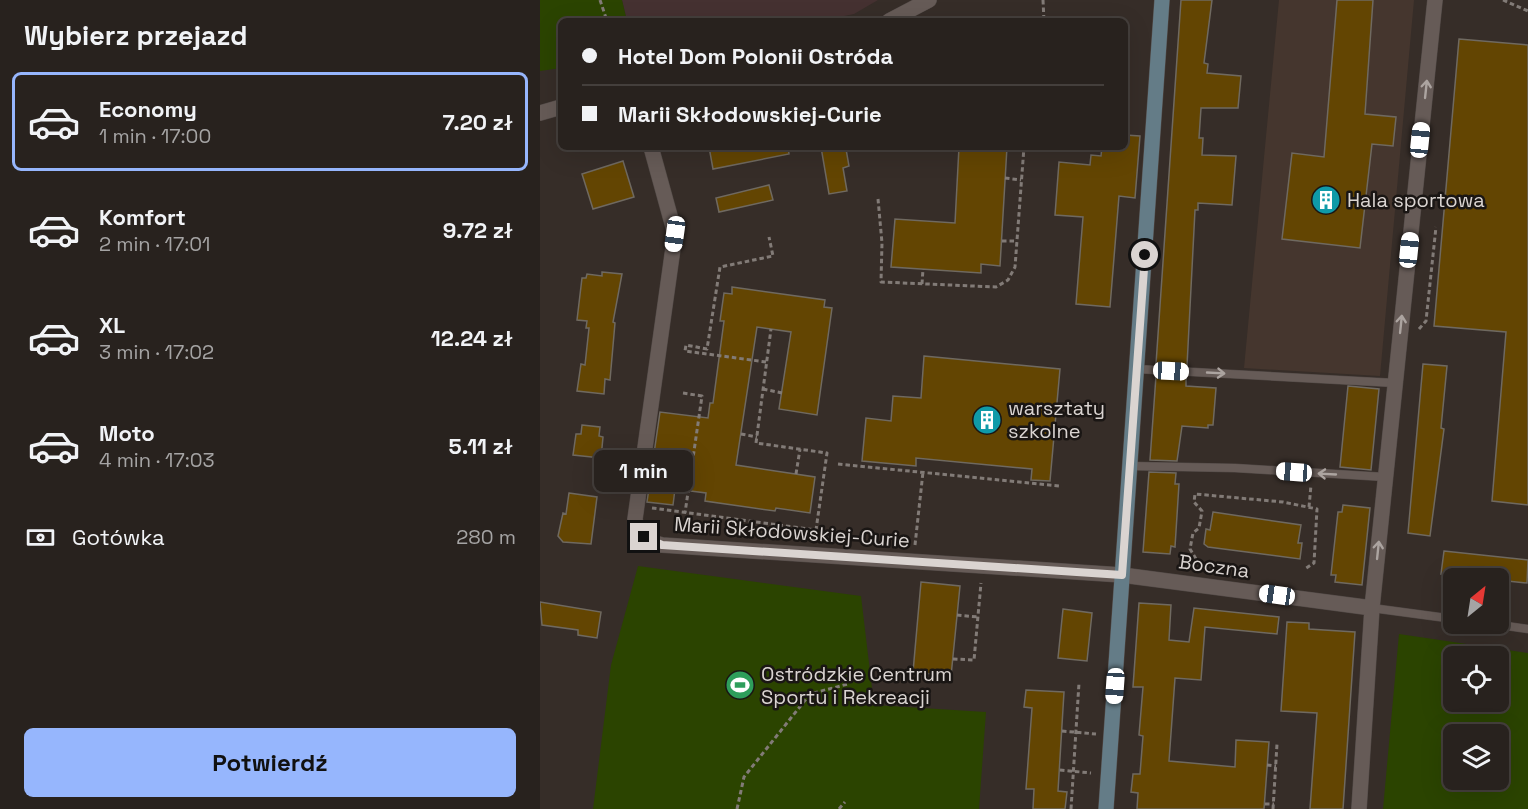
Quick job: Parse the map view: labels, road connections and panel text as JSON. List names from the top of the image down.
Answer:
{
  "streets": {
    "street": ["Marii Skłodowskiej-Curie", "Boczna"]
  },
  "crossings": [
    ["Marii Skłodowskiej-Curie", "Boczna"]
  ],
  "places": {
    "building": ["Hala sportowa", "warsztaty szkolne"],
    "sports": ["Ostródzkie Centrum Sportu i Rekreacji"]
  },
  "north": "top right",
  "page": {
    "heading": "Wybierz przejazd",
    "banner": ["Hotel Dom Polonii Ostróda", "Marii Skłodowskiej-Curie"],
    "list": [
      {
        "name": "Economy",
        "note": "1 min · 17:00",
        "value": "7.20 zł"
      },
      {
        "name": "Komfort",
        "note": "2 min · 17:01",
        "value": "9.72 zł"
      },
      {
        "name": "XL",
        "note": "3 min · 17:02",
        "value": "12.24 zł"
      },
      {
        "name": "Moto",
        "note": "4 min · 17:03",
        "value": "5.11 zł"
      }
    ],
    "bubble": "1 min",
    "pay": ["Gotówka", "280 m"],
    "buttons": "Potwierdź"
  }
}
